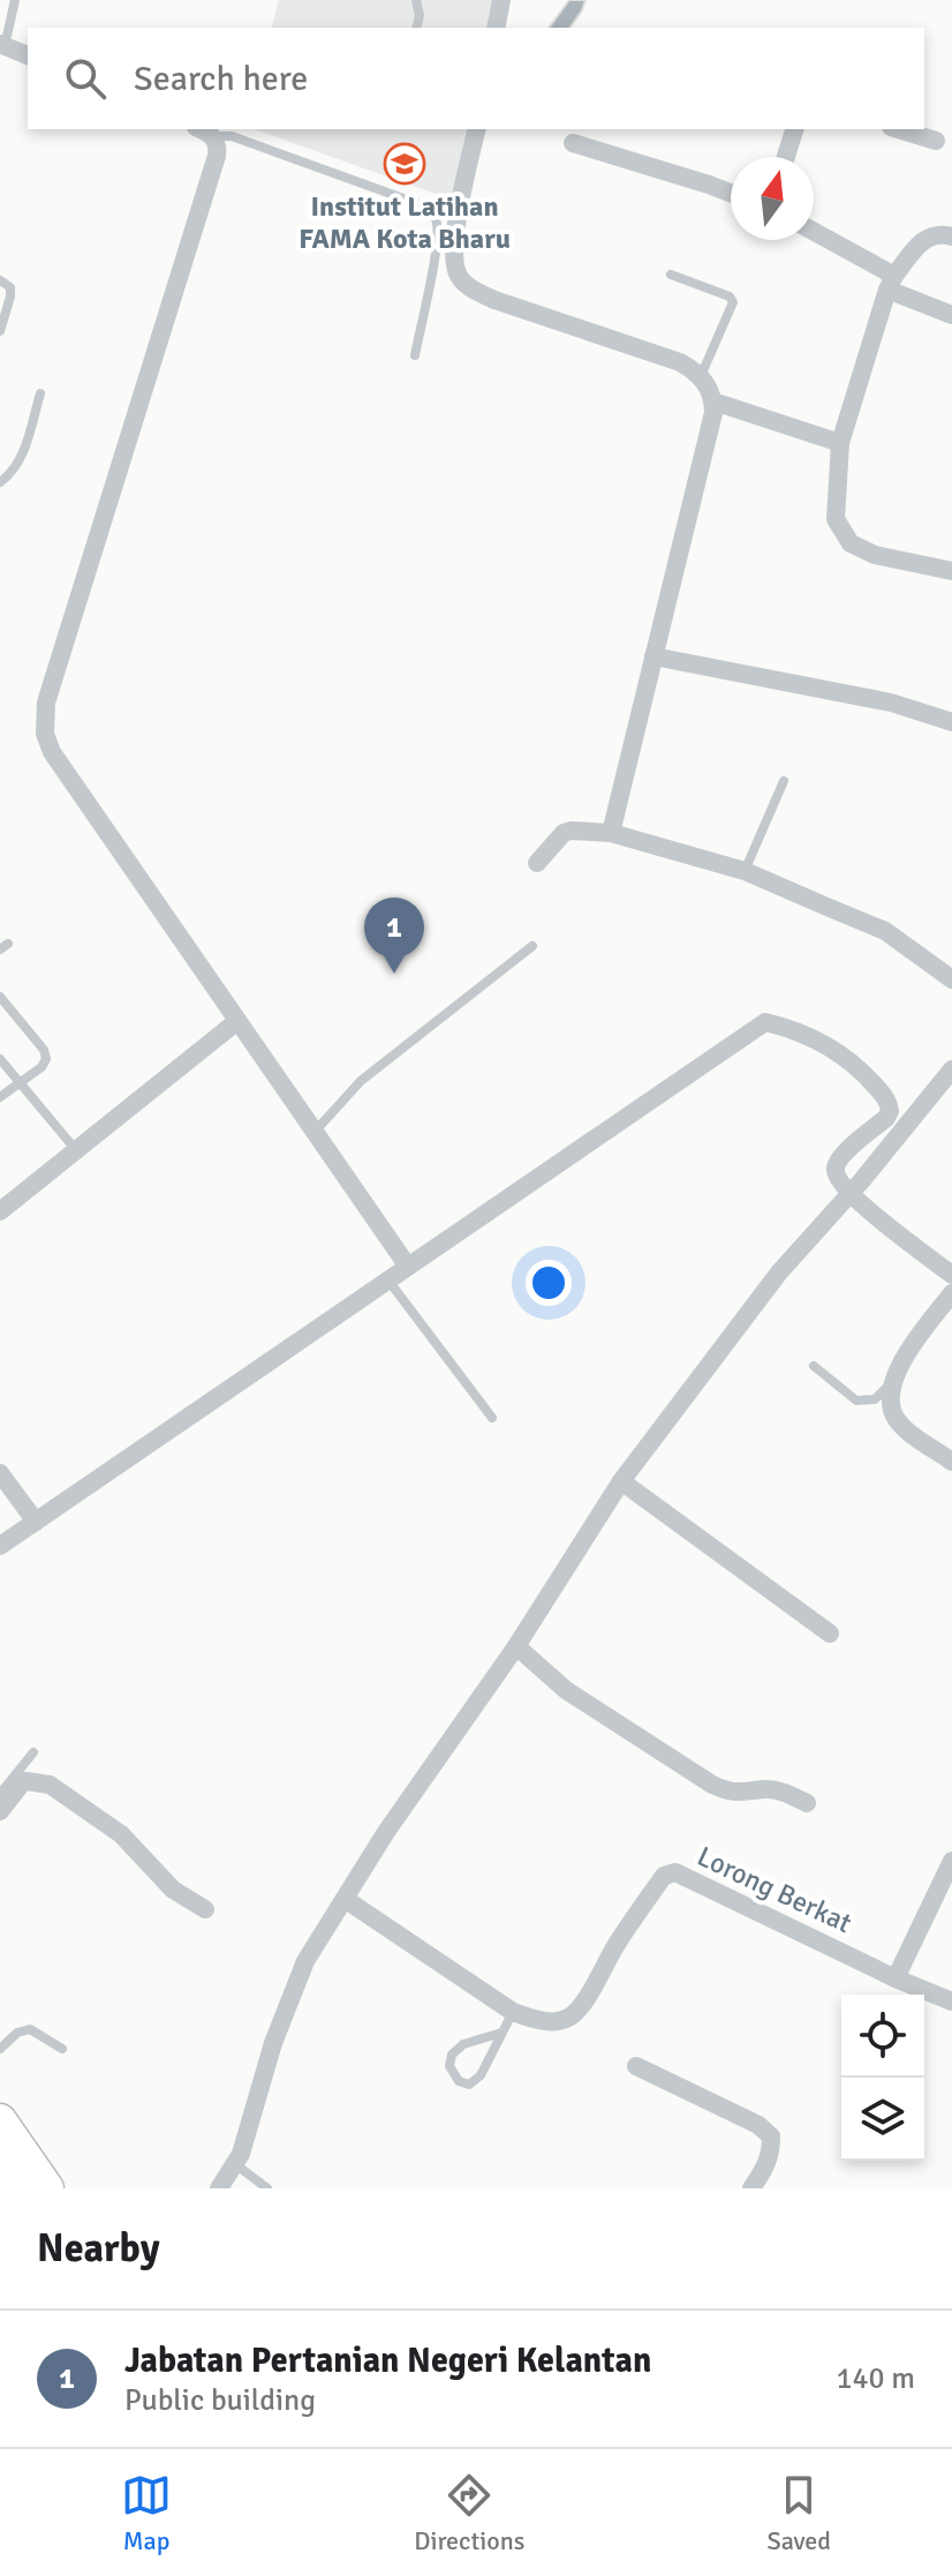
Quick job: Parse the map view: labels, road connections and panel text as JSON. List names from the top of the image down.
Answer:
{
  "streets": {
    "street": ["Lorong Berkat"]
  },
  "places": {
    "school or university": ["Institut Latihan FAMA Kota Bharu"]
  },
  "north": "top",
  "page": {
    "search": "Search here",
    "pins": "1",
    "heading": "Nearby",
    "list": [
      {
        "mark": "1",
        "name": "Jabatan Pertanian Negeri Kelantan",
        "note": "Public building",
        "value": "140 m"
      }
    ],
    "nav": ["Map", "Directions", "Saved"]
  }
}
